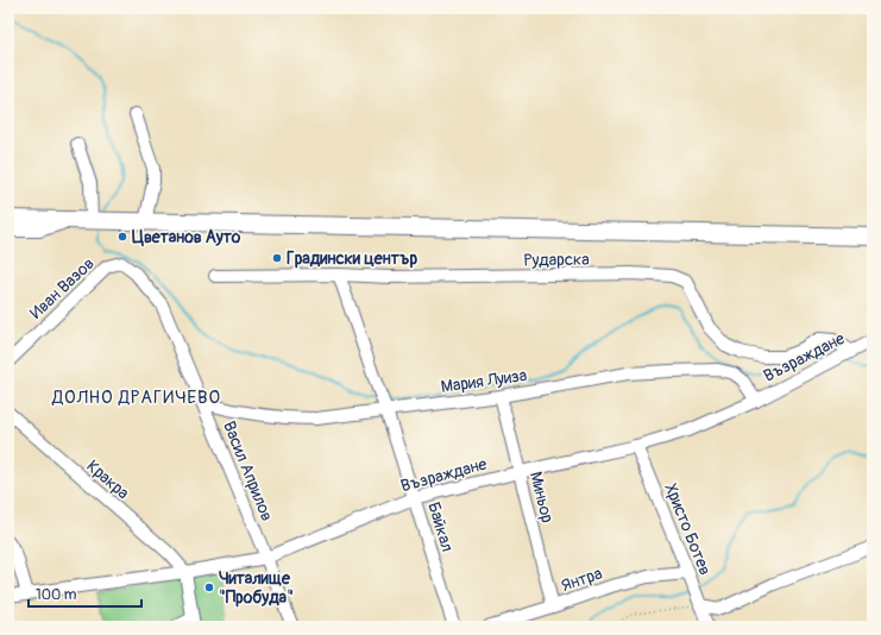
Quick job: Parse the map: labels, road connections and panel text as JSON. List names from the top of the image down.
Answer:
{
  "streets": {
    "street": [
      "Рударска",
      "Иван Вазов",
      "Възраждане",
      "Мария Луиза",
      "Васил Априлов",
      "Кракра",
      "Миньор",
      "Байкал",
      "Христо Ботев",
      "Янтра"
    ]
  },
  "crossings": [
    ["Рударска", "Възраждане"],
    ["Рударска", "Байкал"],
    ["Иван Вазов", "Васил Априлов"],
    ["Възраждане", "Мария Луиза"],
    ["Възраждане", "Васил Априлов"],
    ["Възраждане", "Кракра"],
    ["Възраждане", "Миньор"],
    ["Възраждане", "Байкал"],
    ["Възраждане", "Христо Ботев"],
    ["Мария Луиза", "Васил Априлов"],
    ["Мария Луиза", "Миньор"],
    ["Мария Луиза", "Байкал"],
    ["Миньор", "Янтра"],
    ["Христо Ботев", "Янтра"]
  ],
  "districts": ["ДОЛНО ДРАГИЧЕВО"],
  "places": ["Цветанов Ауто", "Градински център", "Читалище \"Пробуда\""],
  "scale_bar": "100 m"
}
